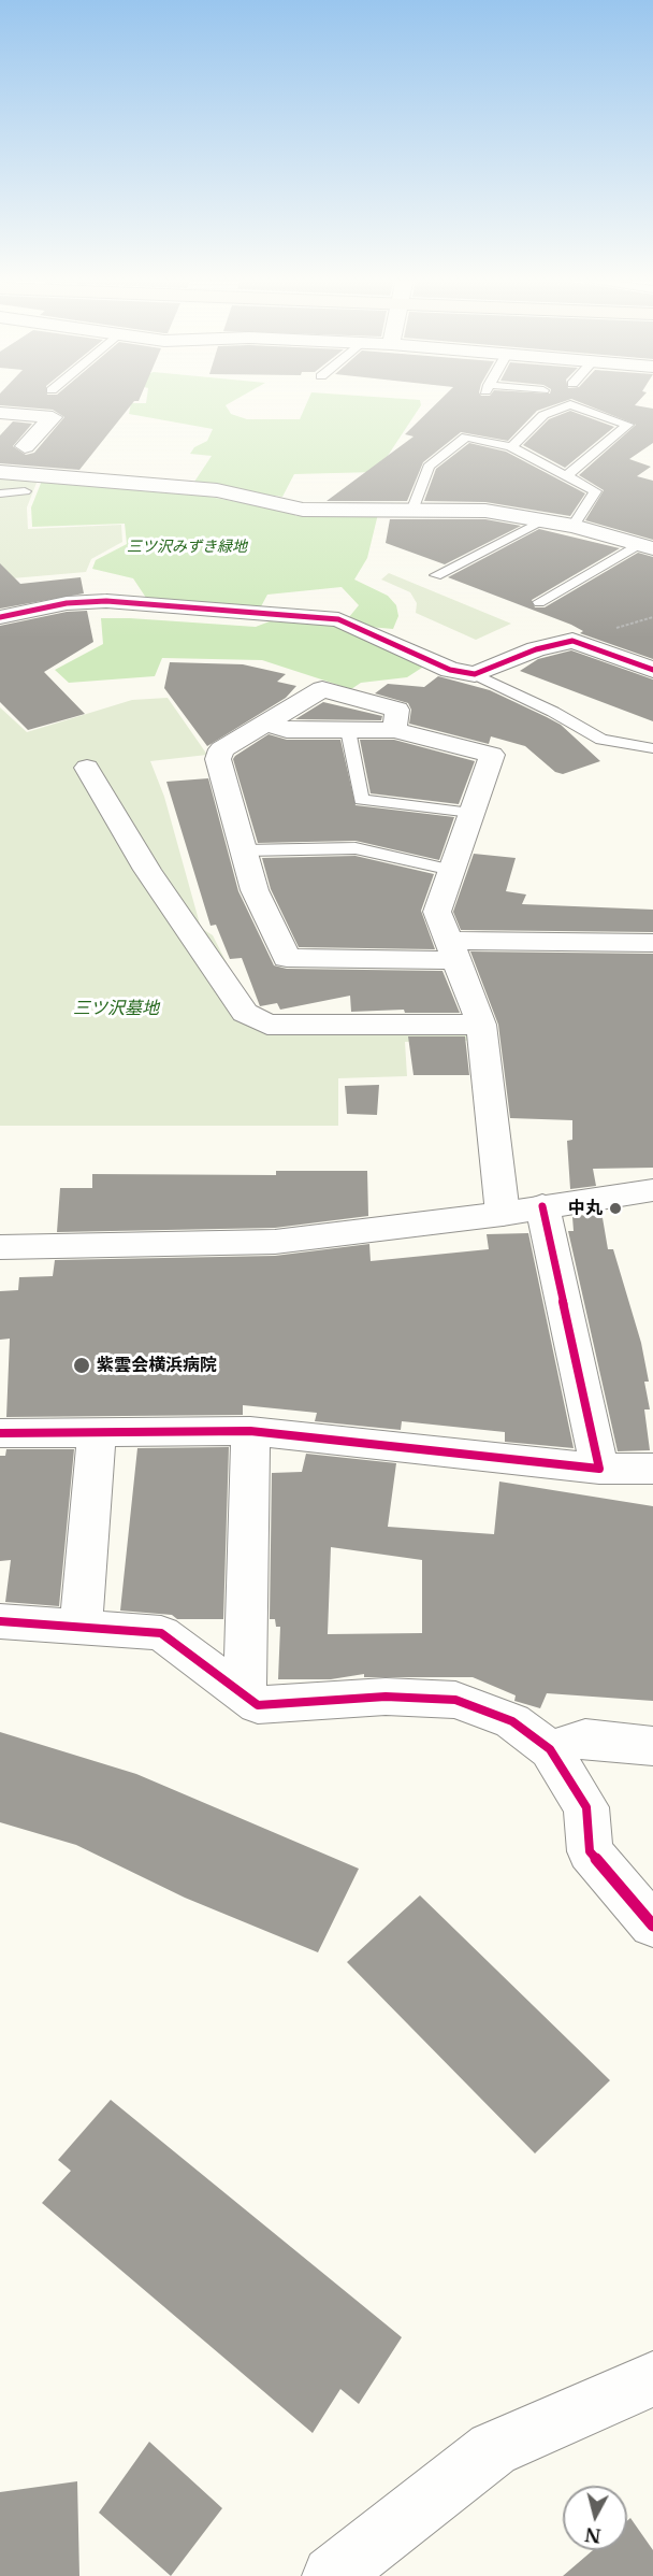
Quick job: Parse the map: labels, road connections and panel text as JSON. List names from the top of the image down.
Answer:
{
  "parks": ["三ツ沢みずき緑地", "三ツ沢墓地"],
  "places": ["中丸", "紫雲会横浜病院"],
  "north": "bottom"
}
